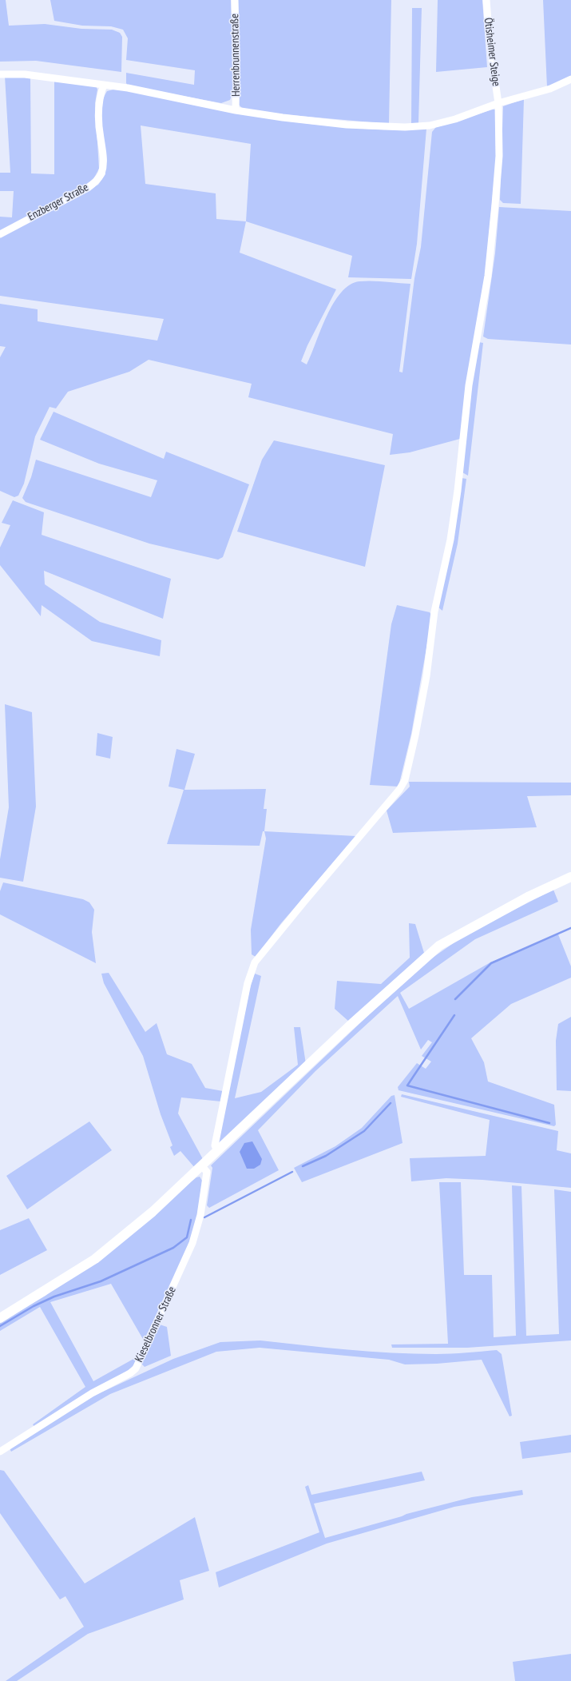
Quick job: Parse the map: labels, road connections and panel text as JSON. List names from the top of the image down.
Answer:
{
  "streets": {
    "street": [
      "Ötisheimer Steige",
      "Herrenbrunnenstraße",
      "Enzberger Straße",
      "Kieselbronner Straße"
    ]
  }
}
